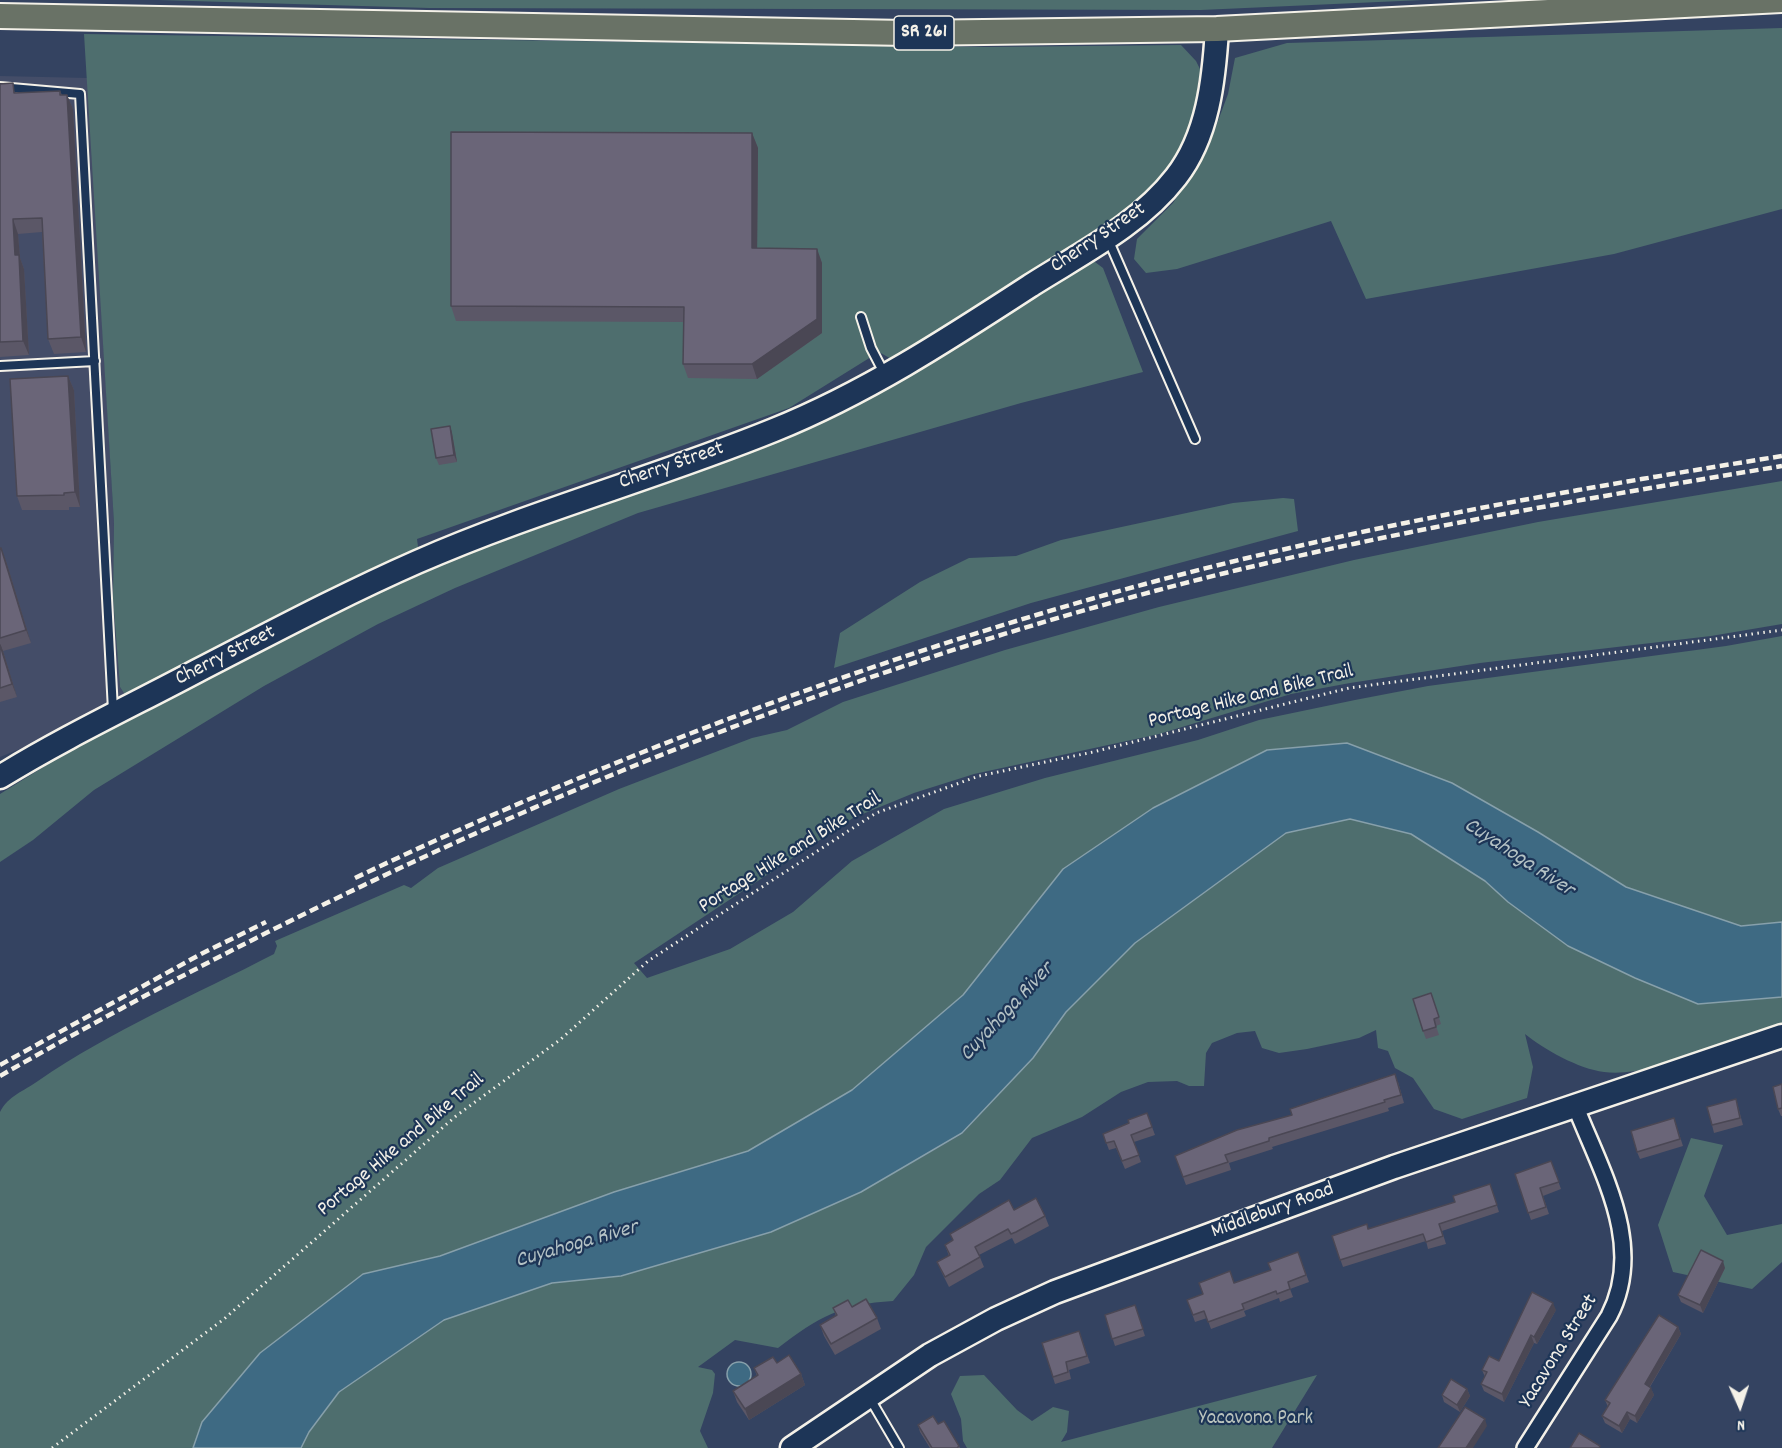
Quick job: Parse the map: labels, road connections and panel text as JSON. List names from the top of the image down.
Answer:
{
  "streets": {
    "main road": ["SR 261"],
    "street": ["Cherry Street", "Middlebury Road", "Yacavona Street"],
    "path": ["Portage Hike and Bike Trail"]
  },
  "crossings": [
    ["SR 261", "Cherry Street"],
    ["Middlebury Road", "Yacavona Street"]
  ],
  "water": ["Cuyahoga River"],
  "parks": ["Yacavona Park"],
  "north": "bottom"
}
